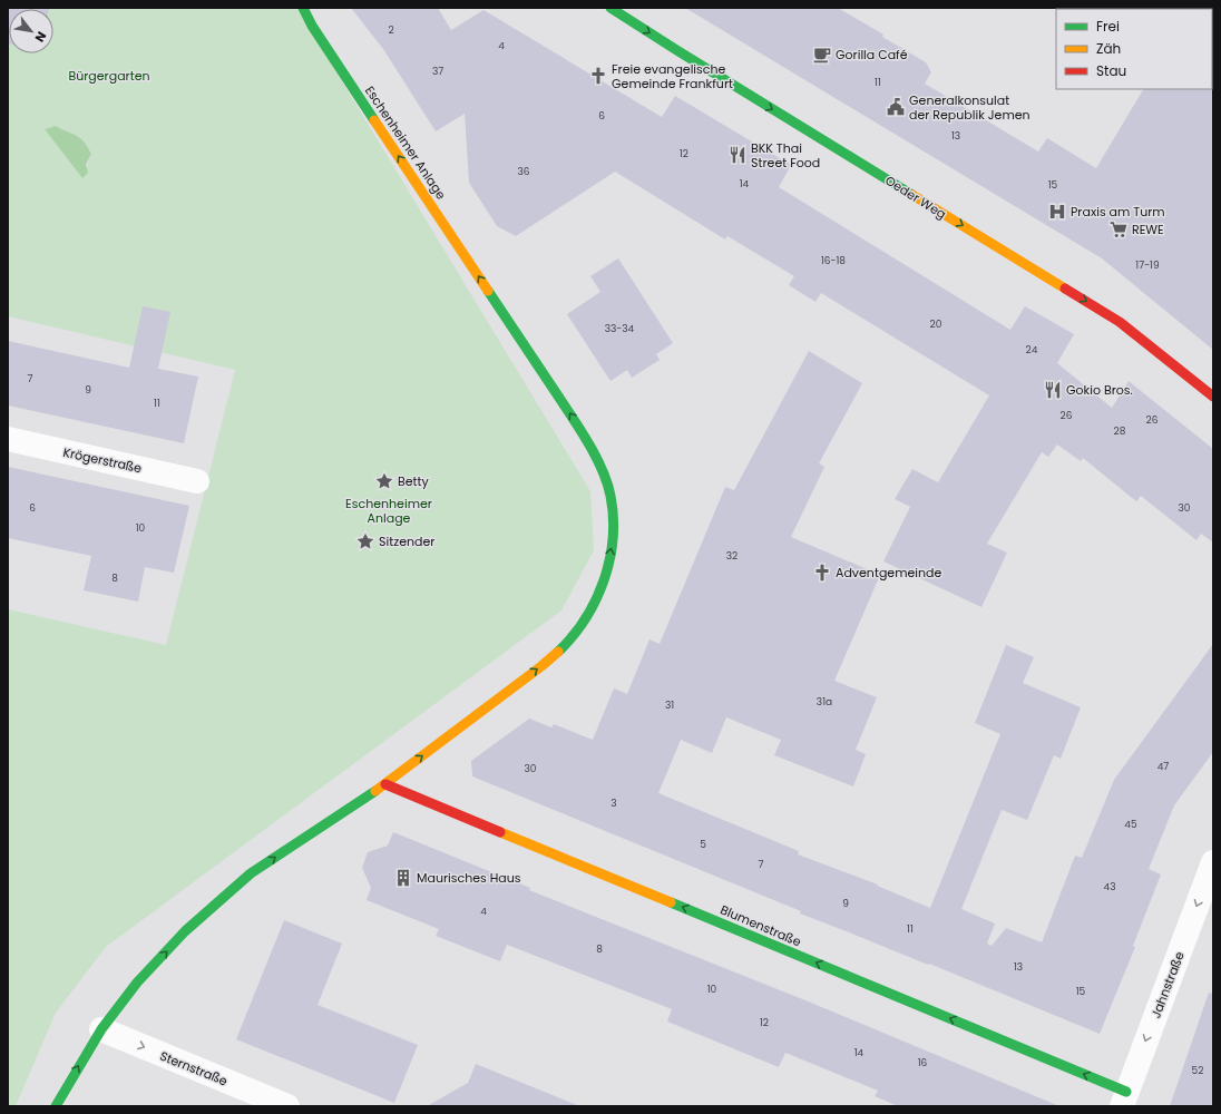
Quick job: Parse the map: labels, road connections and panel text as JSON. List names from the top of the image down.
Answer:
{
  "streets": {
    "street": [
      "Eschenheimer Anlage",
      "Oeder Weg",
      "Krögerstraße",
      "Blumenstraße",
      "Jahnstraße",
      "Sternstraße"
    ]
  },
  "crossings": [
    ["Eschenheimer Anlage", "Blumenstraße"],
    ["Eschenheimer Anlage", "Sternstraße"],
    ["Blumenstraße", "Jahnstraße"]
  ],
  "one_way": [
    "Oeder Weg",
    "Blumenstraße",
    "Jahnstraße",
    "Sternstraße"
  ],
  "parks": ["Bürgergarten", "Eschenheimer Anlage"],
  "places": {
    "cafe": ["Gorilla Café"],
    "church": ["Freie evangelische Gemeinde Frankfurt", "Adventgemeinde"],
    "public building": ["Generalkonsulat der Republik Jemen"],
    "restaurant": ["BKK Thai Street Food", "Gokio Bros."],
    "hospital": ["Praxis am Turm"],
    "supermarket": ["REWE"],
    "place": ["Betty", "Sitzender"],
    "building": ["Maurisches Haus"]
  },
  "house_numbers": [
    "2",
    "4",
    "37",
    "11",
    "6",
    "13",
    "12",
    "36",
    "14",
    "15",
    "16-18",
    "17-19",
    "20",
    "33-34",
    "24",
    "7",
    "9",
    "11",
    "26",
    "26",
    "28",
    "6",
    "30",
    "10",
    "32",
    "8",
    "31a",
    "31",
    "47",
    "30",
    "3",
    "45",
    "5",
    "7",
    "43",
    "9",
    "4",
    "11",
    "8",
    "13",
    "10",
    "15",
    "12",
    "14",
    "16",
    "52"
  ],
  "legend": ["Frei", "Zäh", "Stau"],
  "north": "bottom right"
}
